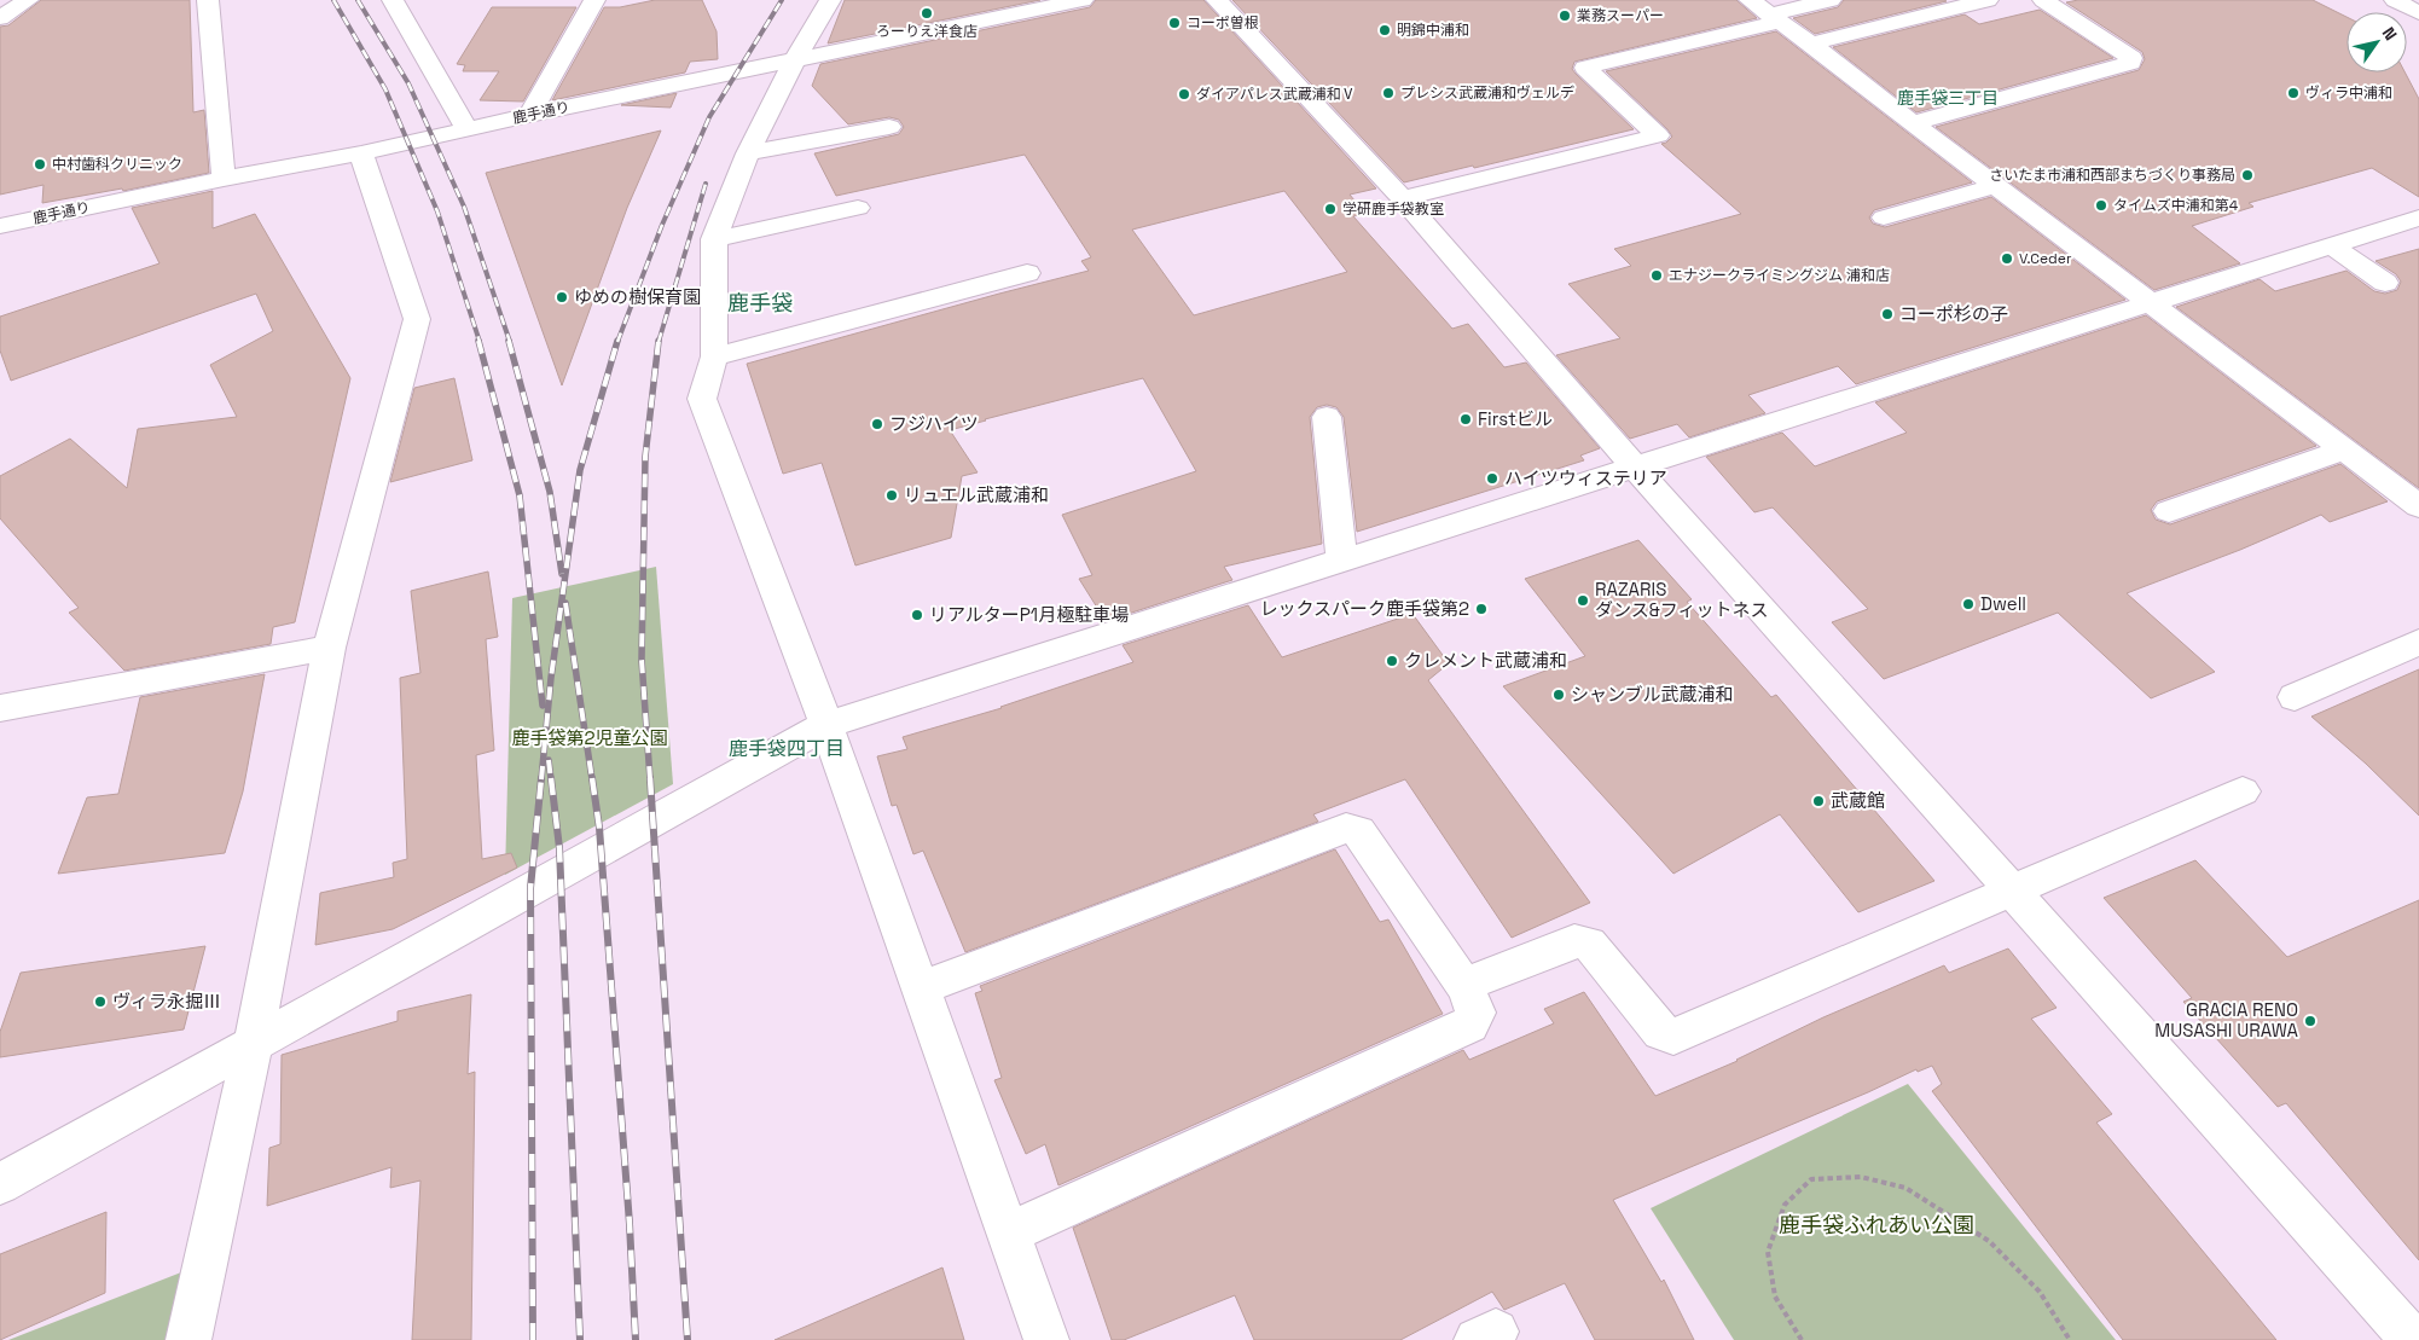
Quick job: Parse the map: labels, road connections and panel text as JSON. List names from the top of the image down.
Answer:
{
  "streets": {
    "street": ["鹿手通り"]
  },
  "districts": ["鹿手袋三丁目", "鹿手袋", "鹿手袋四丁目"],
  "parks": ["鹿手袋第2児童公園", "鹿手袋ふれあい公園"],
  "places": [
    "ろーりえ洋食店",
    "業務スーパー",
    "コーポ曽根",
    "明錦中浦和",
    "プレシス武蔵浦和ヴェルデ",
    "ヴィラ中浦和",
    "ダイアパレス武蔵浦和Ⅴ",
    "中村歯科クリニック",
    "さいたま市浦和西部まちづくり事務局",
    "タイムズ中浦和第4",
    "学研鹿手袋教室",
    "V.Ceder",
    "エナジークライミングジム 浦和店",
    "ゆめの樹保育園",
    "コーポ杉の子",
    "Firstビル",
    "フジハイツ",
    "ハイツウィステリア",
    "リュエル武蔵浦和",
    "RAZARIS ダンス&フィットネス",
    "Dwell",
    "レックスパーク鹿手袋第2",
    "リアルターP1月極駐車場",
    "クレメント武蔵浦和",
    "シャンブル武蔵浦和",
    "武蔵館",
    "ヴィラ永掘Ⅲ",
    "GRACIA RENO MUSASHI URAWA"
  ],
  "north": "top right"
}
